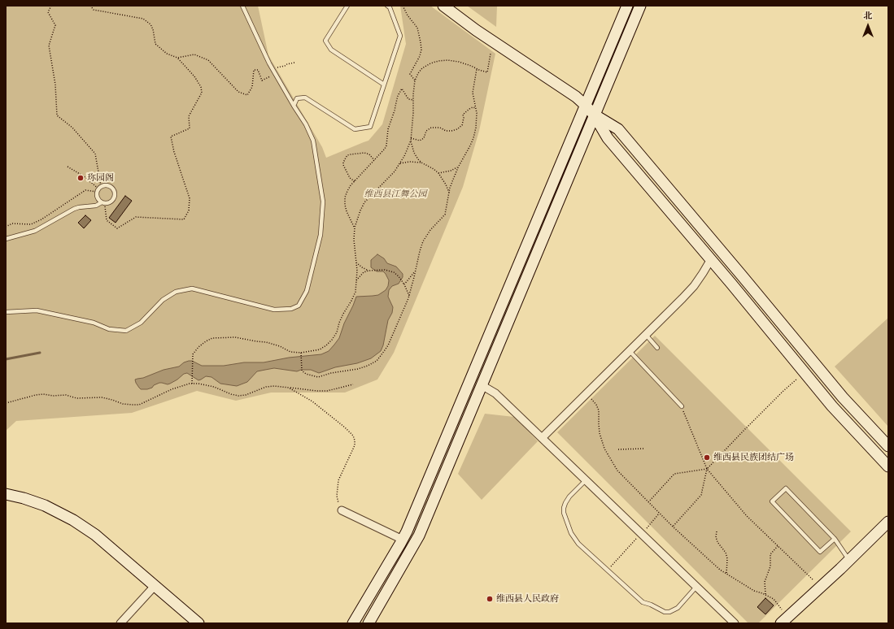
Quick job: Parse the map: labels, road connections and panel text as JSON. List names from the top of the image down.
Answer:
{
  "parks": ["维西县江舞公园"],
  "places": ["珎园阁", "维西县民族团结广场", "维西县人民政府"],
  "north": "top"
}
